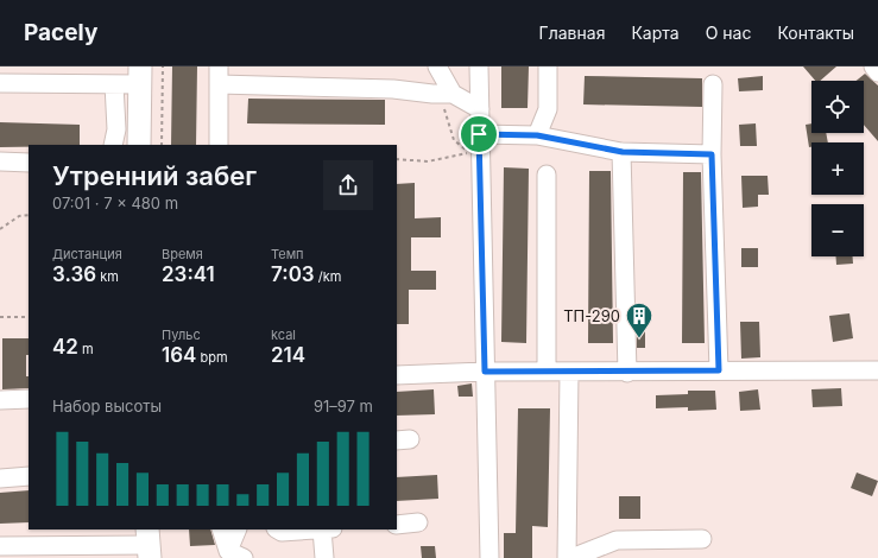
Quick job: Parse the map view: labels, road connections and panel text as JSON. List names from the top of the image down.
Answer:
{
  "places": {
    "building": ["ТП-290"]
  },
  "page": {
    "header": "Pacely",
    "nav": [
      "Главная",
      "Карта",
      "О нас",
      "Контакты"
    ],
    "map_buttons": ["+", "−"],
    "heading": ["Утренний забег", "07:01 · 7 × 480 m"],
    "stats": [
      ["Дистанция", "3.36 km"],
      ["Время", "23:41"],
      ["Темп", "7:03 /km"],
      ["42 m"],
      ["Пульс", "164 bpm"],
      ["kcal", "214"]
    ],
    "chart": ["Набор высоты", "91–97 m"]
  }
}
